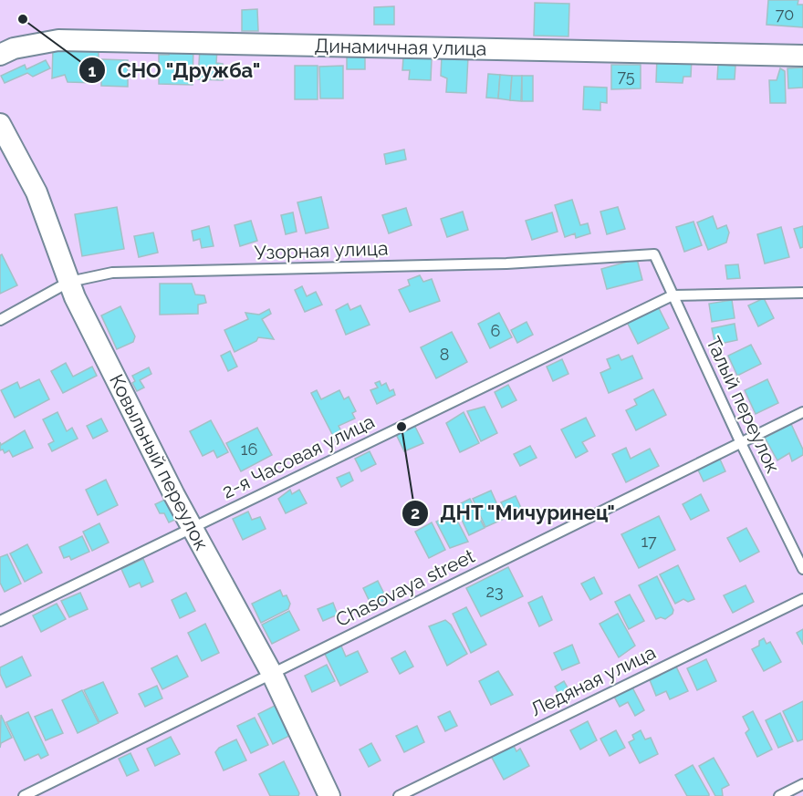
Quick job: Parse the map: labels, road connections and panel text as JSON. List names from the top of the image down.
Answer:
{
  "streets": {
    "street": ["Динамичная улица", "Ковыльный переулок"],
    "lane": [
      "Узорная улица",
      "Талый переулок",
      "2-я Часовая улица",
      "Chasovaya street",
      "Ледяная улица"
    ]
  },
  "crossings": [
    ["Узорная улица", "Талый переулок"],
    ["Узорная улица", "Ковыльный переулок"],
    ["Талый переулок", "2-я Часовая улица"],
    ["Талый переулок", "Chasovaya street"],
    ["2-я Часовая улица", "Ковыльный переулок"],
    ["Ковыльный переулок", "Chasovaya street"]
  ],
  "places": ["СНО \"Дружба\"", "ДНТ \"Мичуринец\""],
  "house_numbers": [
    "70",
    "75",
    "6",
    "8",
    "16",
    "17",
    "23"
  ]
}
